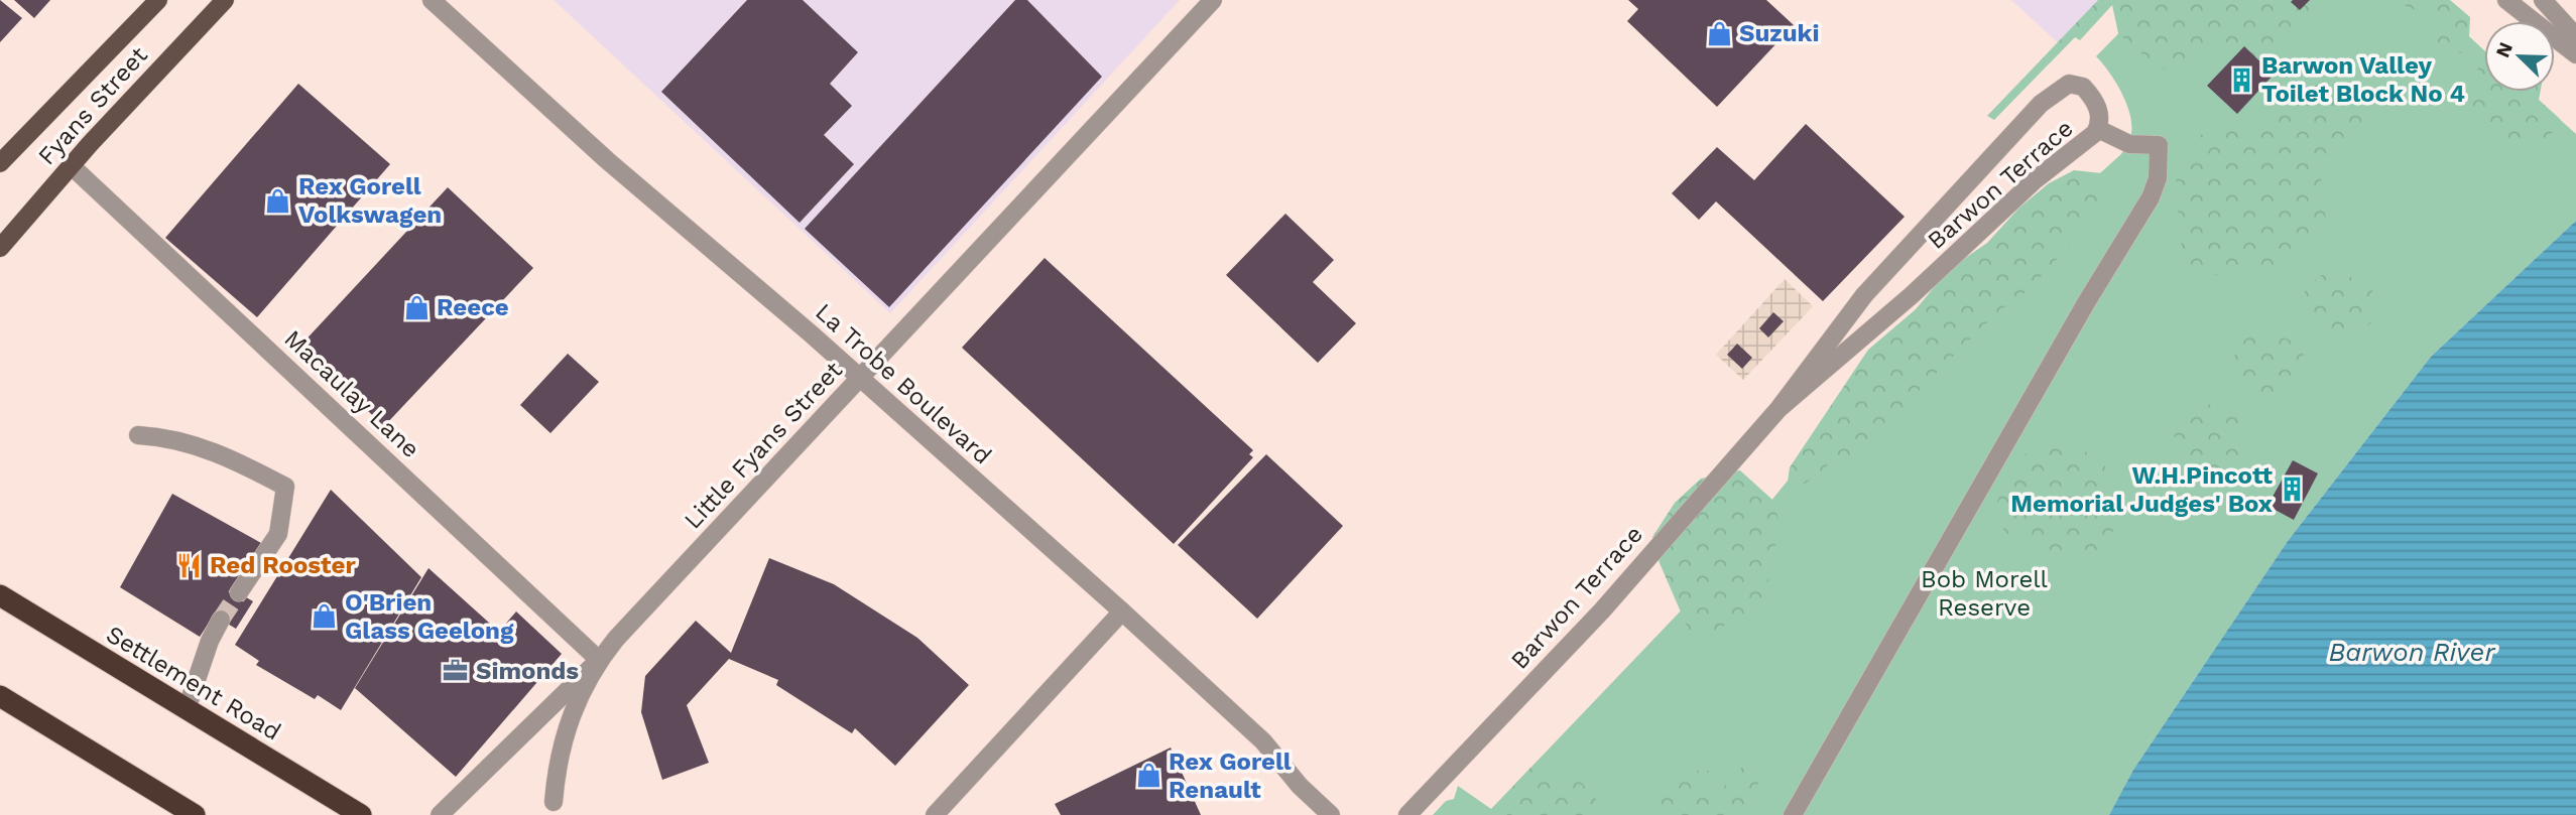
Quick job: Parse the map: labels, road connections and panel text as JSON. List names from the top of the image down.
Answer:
{
  "streets": {
    "highway": ["Settlement Road"],
    "main road": ["Fyans Street"],
    "street": [
      "Barwon Terrace",
      "La Trobe Boulevard",
      "Macaulay Lane",
      "Little Fyans Street"
    ]
  },
  "crossings": [
    ["Fyans Street", "Macaulay Lane"],
    ["La Trobe Boulevard", "Little Fyans Street"],
    ["Macaulay Lane", "Little Fyans Street"]
  ],
  "water": ["Barwon River"],
  "parks": ["Bob Morell Reserve"],
  "places": {
    "shop": [
      "Suzuki",
      "Rex Gorell Volkswagen",
      "Reece",
      "O'Brien Glass Geelong",
      "Rex Gorell Renault"
    ],
    "building": ["Barwon Valley Toilet Block No 4", "W.H.Pincott Memorial Judges' Box"],
    "restaurant": ["Red Rooster"],
    "office": ["Simonds"]
  },
  "north": "top left"
}
